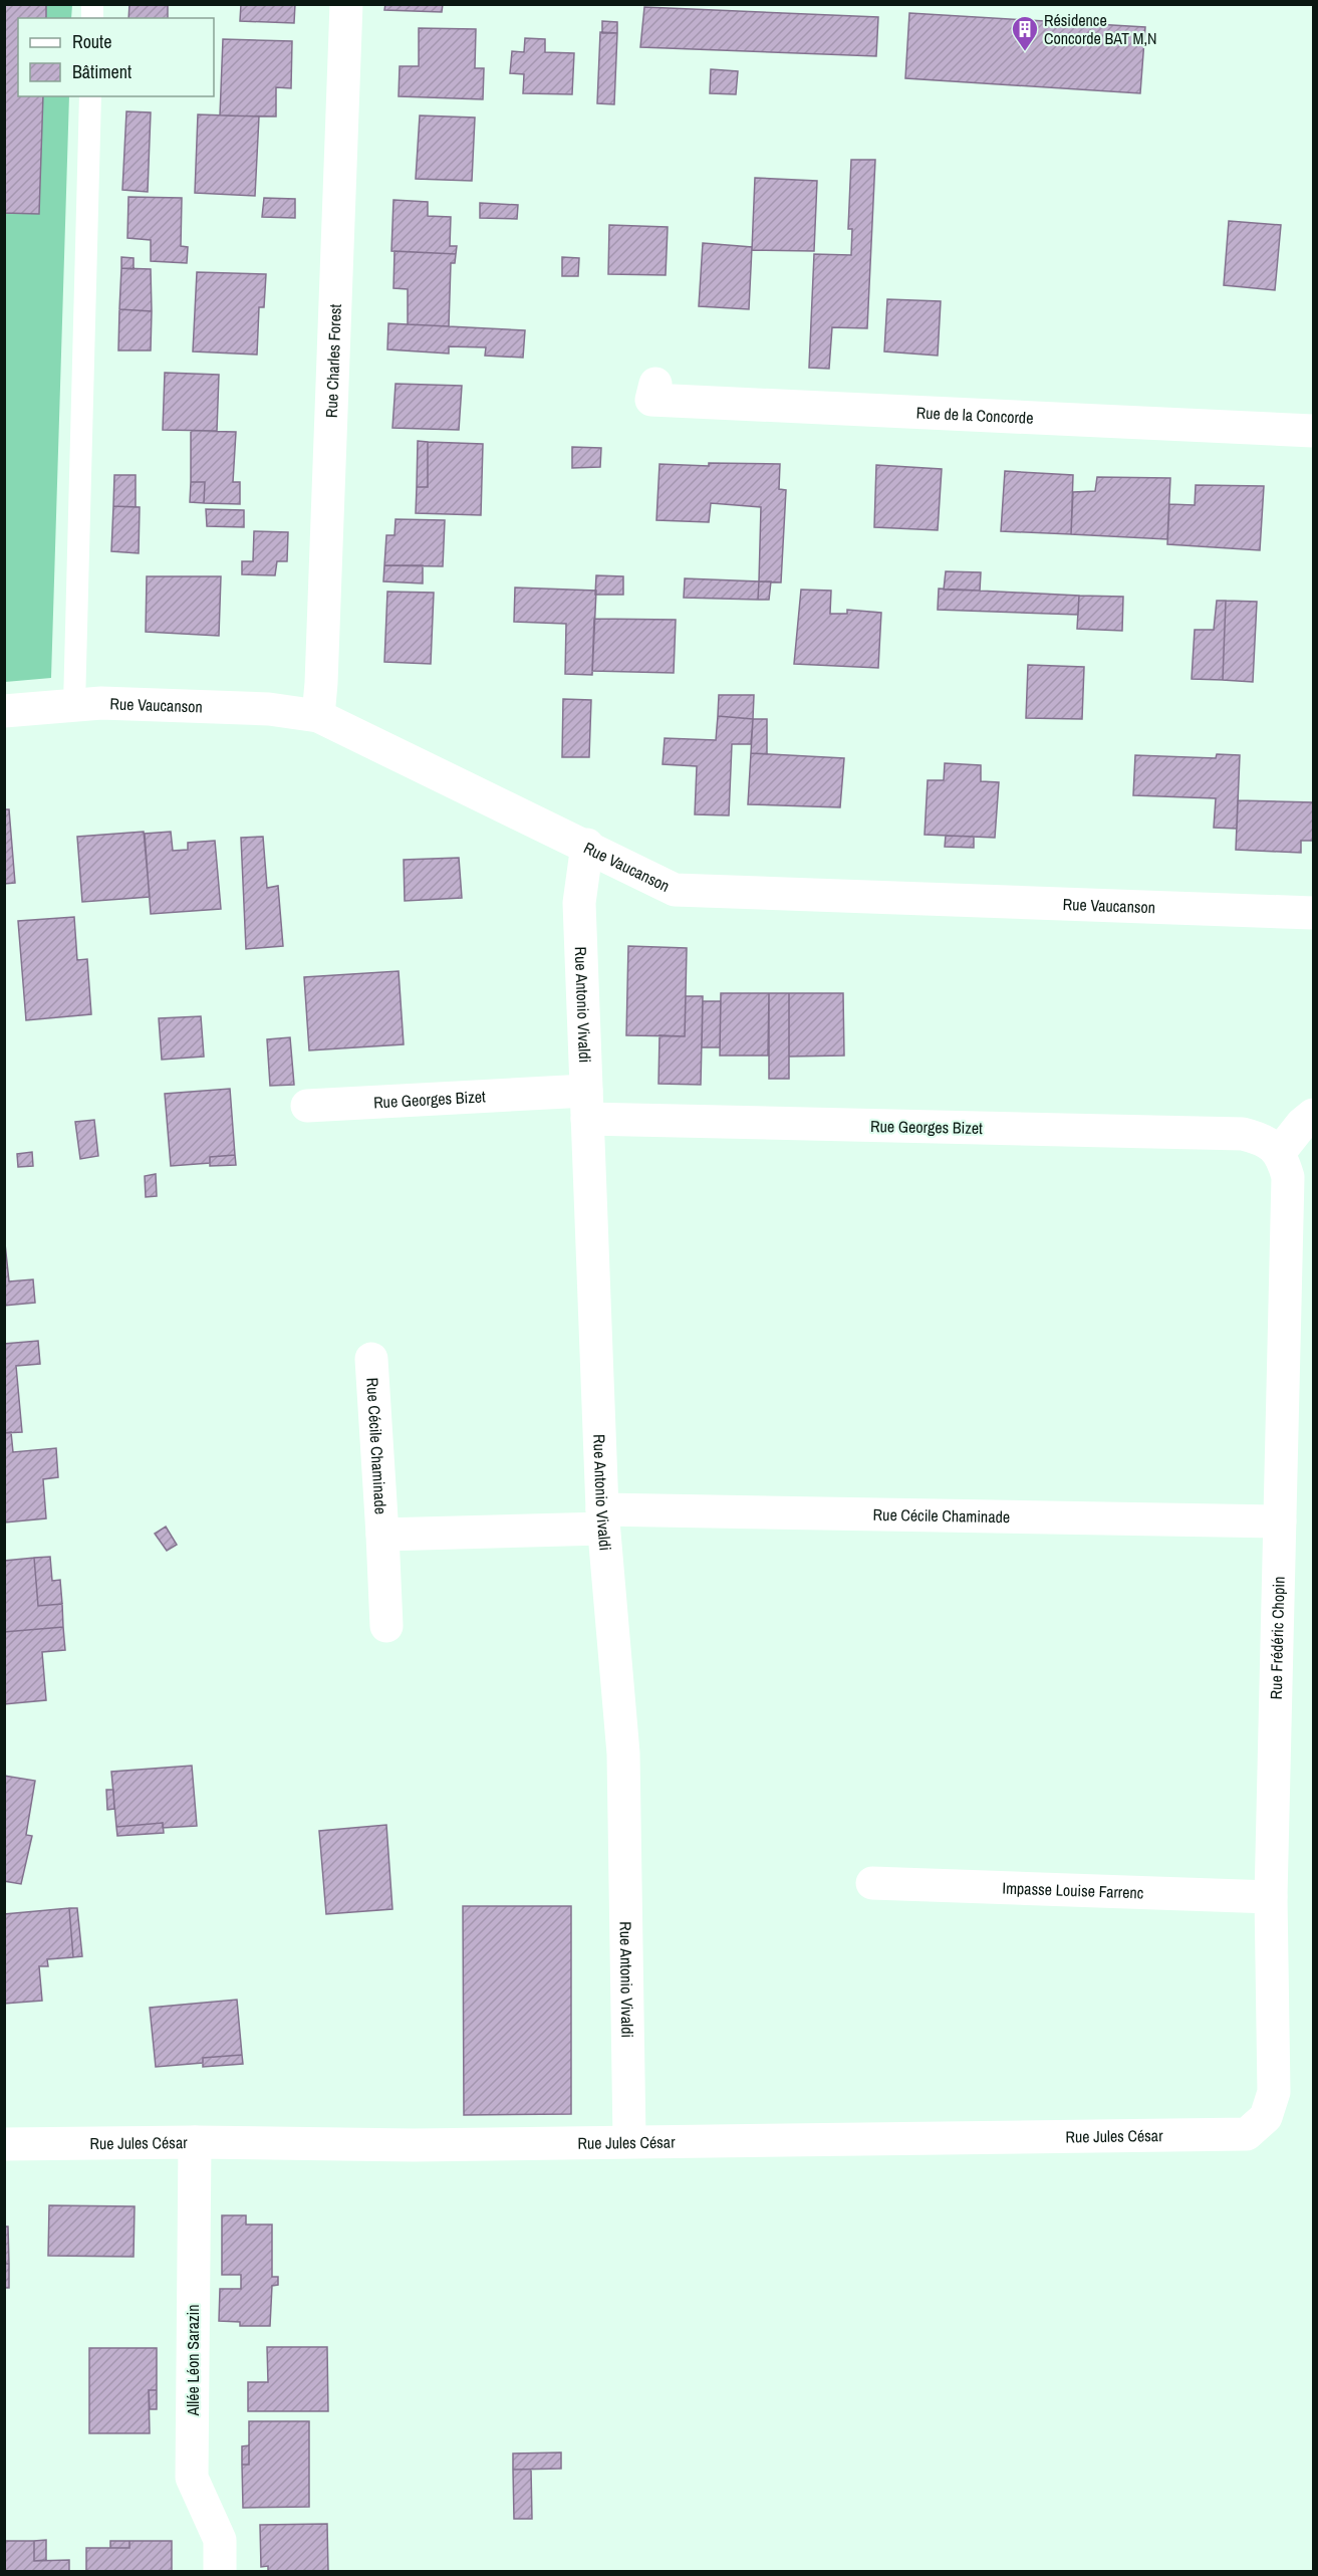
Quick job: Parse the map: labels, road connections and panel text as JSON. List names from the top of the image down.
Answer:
{
  "streets": {
    "street": [
      "Rue Charles Forest",
      "Rue de la Concorde",
      "Rue Vaucanson",
      "Rue Antonio Vivaldi",
      "Rue Georges Bizet",
      "Rue Cécile Chaminade",
      "Rue Frédéric Chopin",
      "Impasse Louise Farrenc",
      "Rue Jules César",
      "Allée Léon Sarazin"
    ]
  },
  "crossings": [
    ["Rue Charles Forest", "Rue Vaucanson"],
    ["Rue Vaucanson", "Rue Antonio Vivaldi"],
    ["Rue Antonio Vivaldi", "Rue Georges Bizet"],
    ["Rue Antonio Vivaldi", "Rue Cécile Chaminade"],
    ["Rue Antonio Vivaldi", "Rue Jules César"],
    ["Rue Georges Bizet", "Rue Frédéric Chopin"],
    ["Rue Cécile Chaminade", "Rue Frédéric Chopin"],
    ["Rue Frédéric Chopin", "Impasse Louise Farrenc"],
    ["Rue Frédéric Chopin", "Rue Jules César"],
    ["Rue Jules César", "Allée Léon Sarazin"]
  ],
  "places": {
    "building": ["Résidence Concorde BAT M,N"]
  },
  "legend": ["Route", "Bâtiment"]
}
